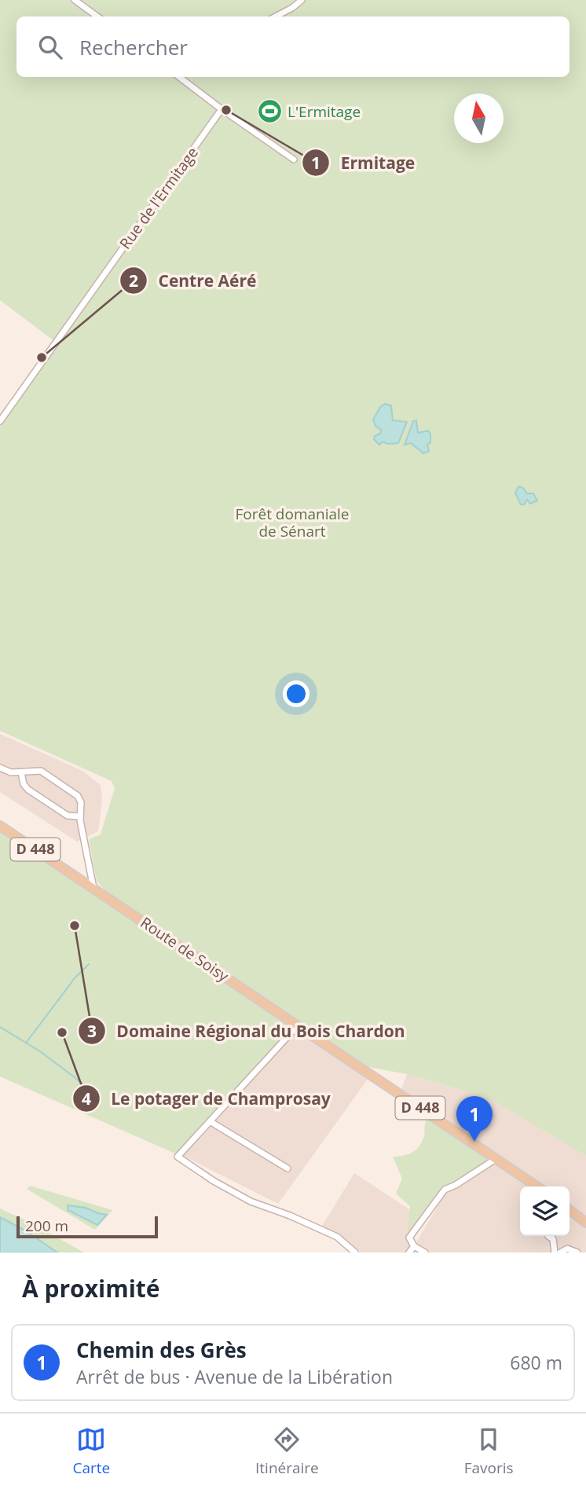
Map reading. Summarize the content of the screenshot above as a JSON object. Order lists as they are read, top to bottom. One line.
{"streets":{"main road":["D 448","Route de Soisy"],"street":["Rue de l'Ermitage"]},"crossings":[["D 448","Route de Soisy"]],"parks":["Forêt domaniale de Sénart"],"places":{"other":["Ermitage","Centre Aéré","Domaine Régional du Bois Chardon","Le potager de Champrosay"],"sports":["L'Ermitage"]},"scale_bar":"200 m","north":"top","page":{"search":"Rechercher","pins":"1","scale":"200 m","heading":"À proximité","list":[{"mark":"1","name":"Chemin des Grès","note":"Arrêt de bus · Avenue de la Libération","value":"680 m"}],"nav":["Carte","Itinéraire","Favoris"]}}
